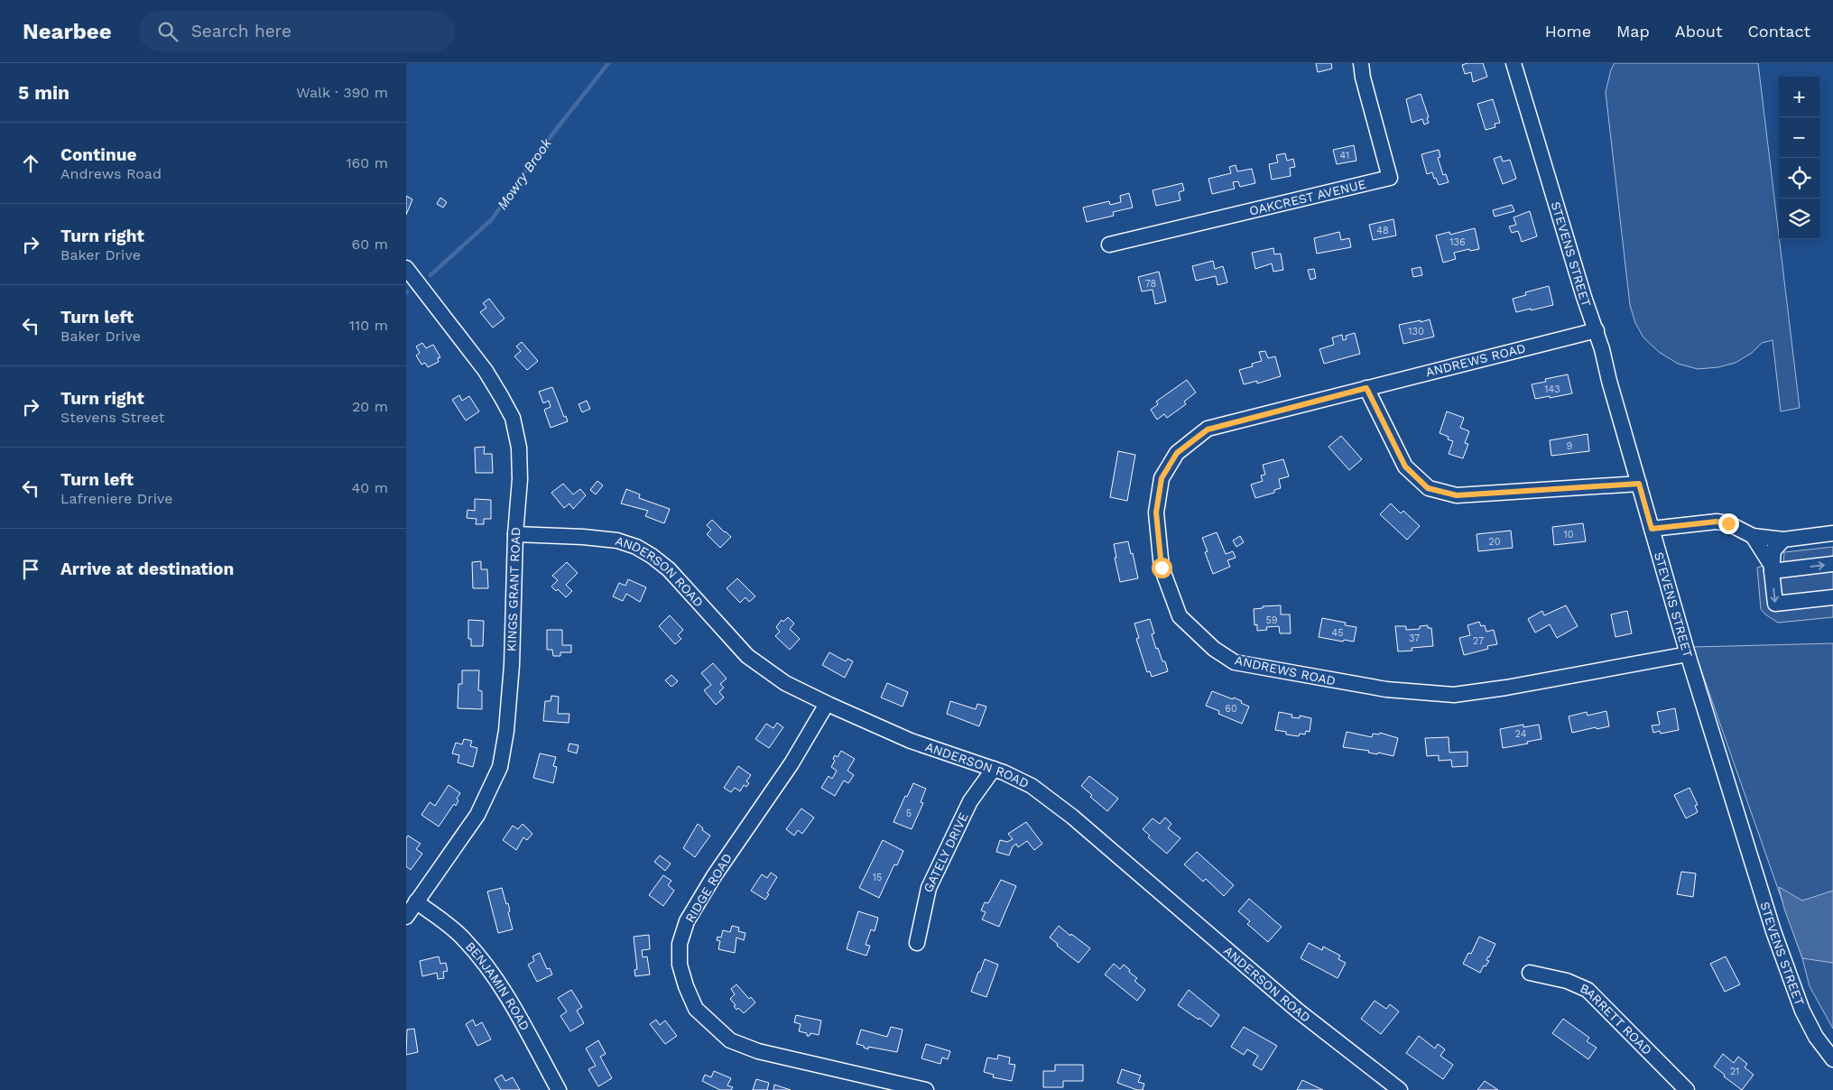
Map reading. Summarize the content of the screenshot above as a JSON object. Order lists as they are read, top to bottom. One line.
{"streets":{"street":["OAKCREST AVENUE","STEVENS STREET","ANDREWS ROAD","ANDERSON ROAD","KINGS GRANT ROAD","GATELY DRIVE","RIDGE ROAD","BENJAMIN ROAD","BARRETT ROAD"]},"crossings":[["STEVENS STREET","ANDREWS ROAD"],["ANDERSON ROAD","KINGS GRANT ROAD"],["ANDERSON ROAD","GATELY DRIVE"],["ANDERSON ROAD","RIDGE ROAD"],["KINGS GRANT ROAD","BENJAMIN ROAD"]],"water":["Mowry Brook"],"house_numbers":["41","48","136","78","130","143","9","10","20","59","45","37","27","60","24","5","15","21"],"page":{"header":"Nearbee","search":"Search here","nav":["Home","Map","About","Contact"],"heading":["5 min","Walk · 390 m"],"map_buttons":["+","−"],"list":[["Continue","Andrews Road","160 m"],["Turn right","Baker Drive","60 m"],["Turn left","Baker Drive","110 m"],["Turn right","Stevens Street","20 m"],["Turn left","Lafreniere Drive","40 m"],"Arrive at destination"]}}
